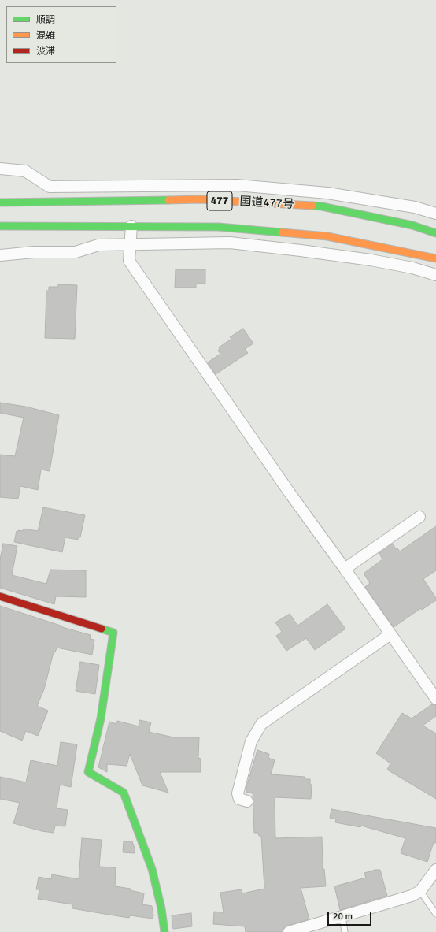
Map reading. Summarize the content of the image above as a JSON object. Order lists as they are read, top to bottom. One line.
{"streets":{"main road":["477","国道477号"]},"legend":["順調","混雑","渋滞"],"scale_bar":"20 m"}
